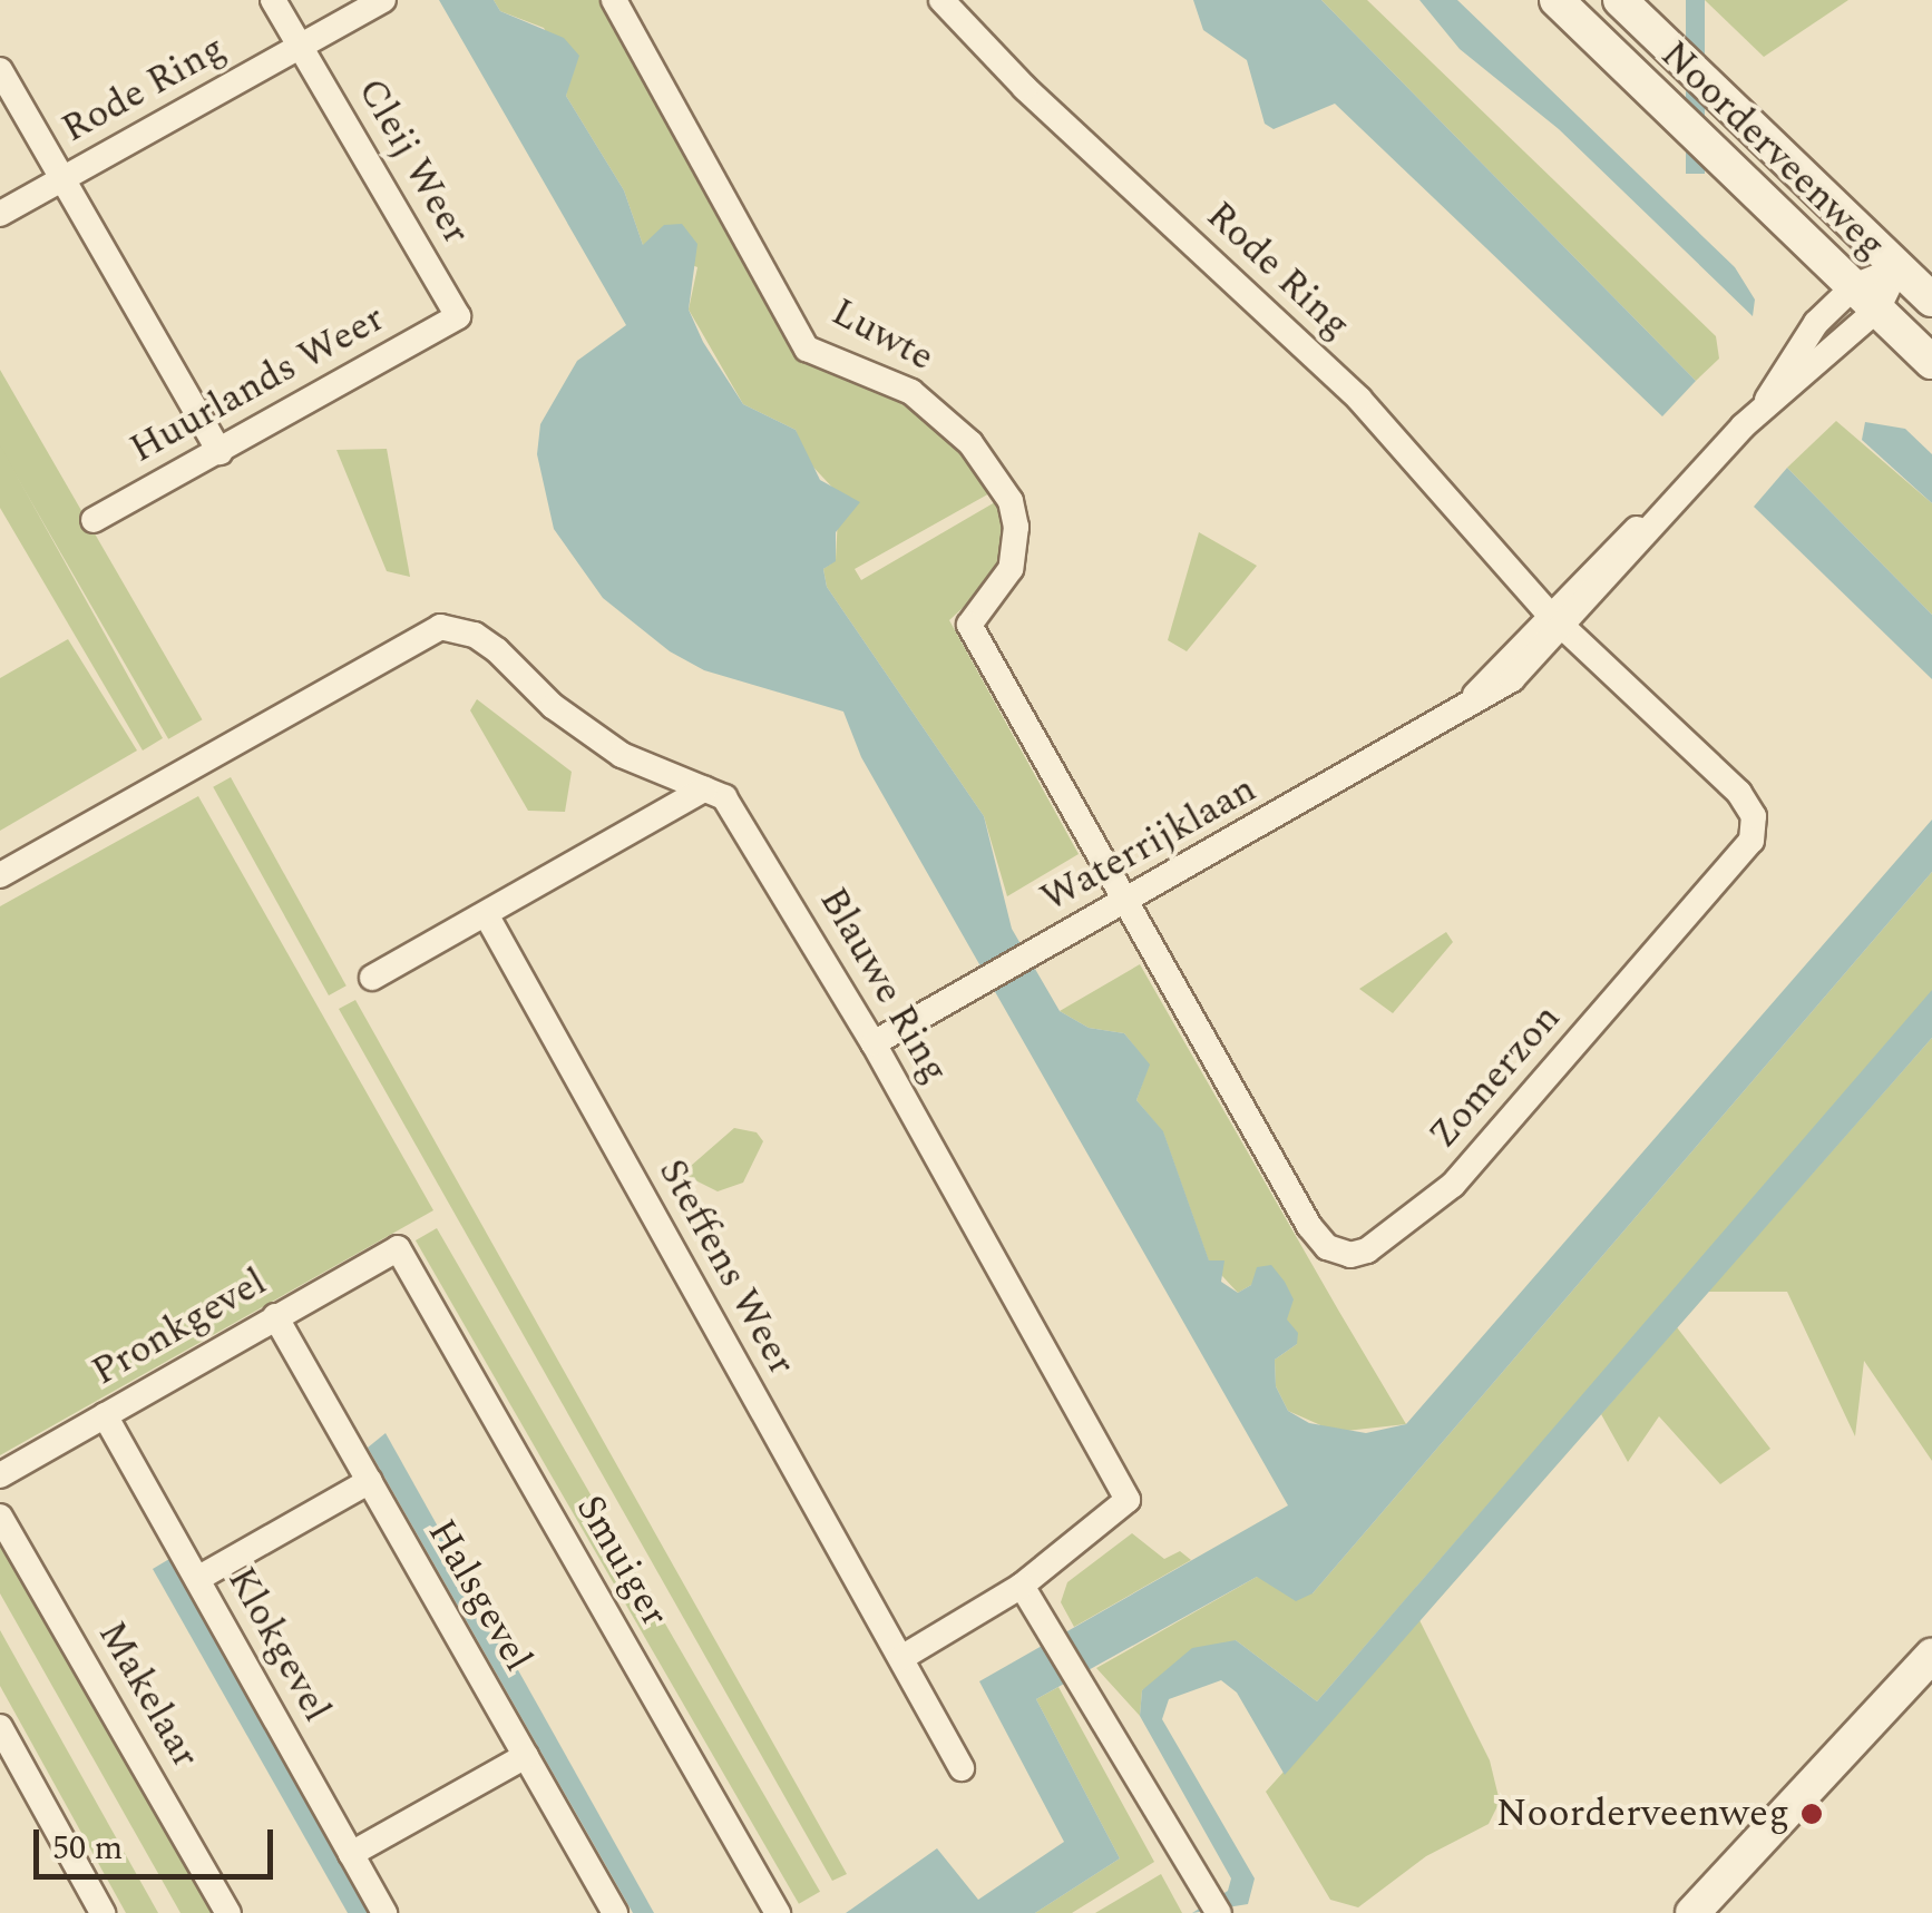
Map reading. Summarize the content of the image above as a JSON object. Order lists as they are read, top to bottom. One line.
{"streets":{"street":["Rode Ring","Noorderveenweg","Cleij Weer","Luwte","Huurlands Weer","Waterrijklaan","Blauwe Ring","Zomerzon","Steffens Weer","Pronkgevel","Smuiger","Halsgevel","Klokgevel","Makelaar"]},"crossings":[["Rode Ring","Cleij Weer"],["Rode Ring","Waterrijklaan"],["Rode Ring","Zomerzon"],["Noorderveenweg","Waterrijklaan"],["Cleij Weer","Huurlands Weer"],["Luwte","Waterrijklaan"],["Luwte","Zomerzon"],["Waterrijklaan","Blauwe Ring"],["Waterrijklaan","Zomerzon"],["Pronkgevel","Smuiger"],["Pronkgevel","Halsgevel"],["Pronkgevel","Klokgevel"]],"places":["Noorderveenweg"],"scale_bar":"50 m"}
